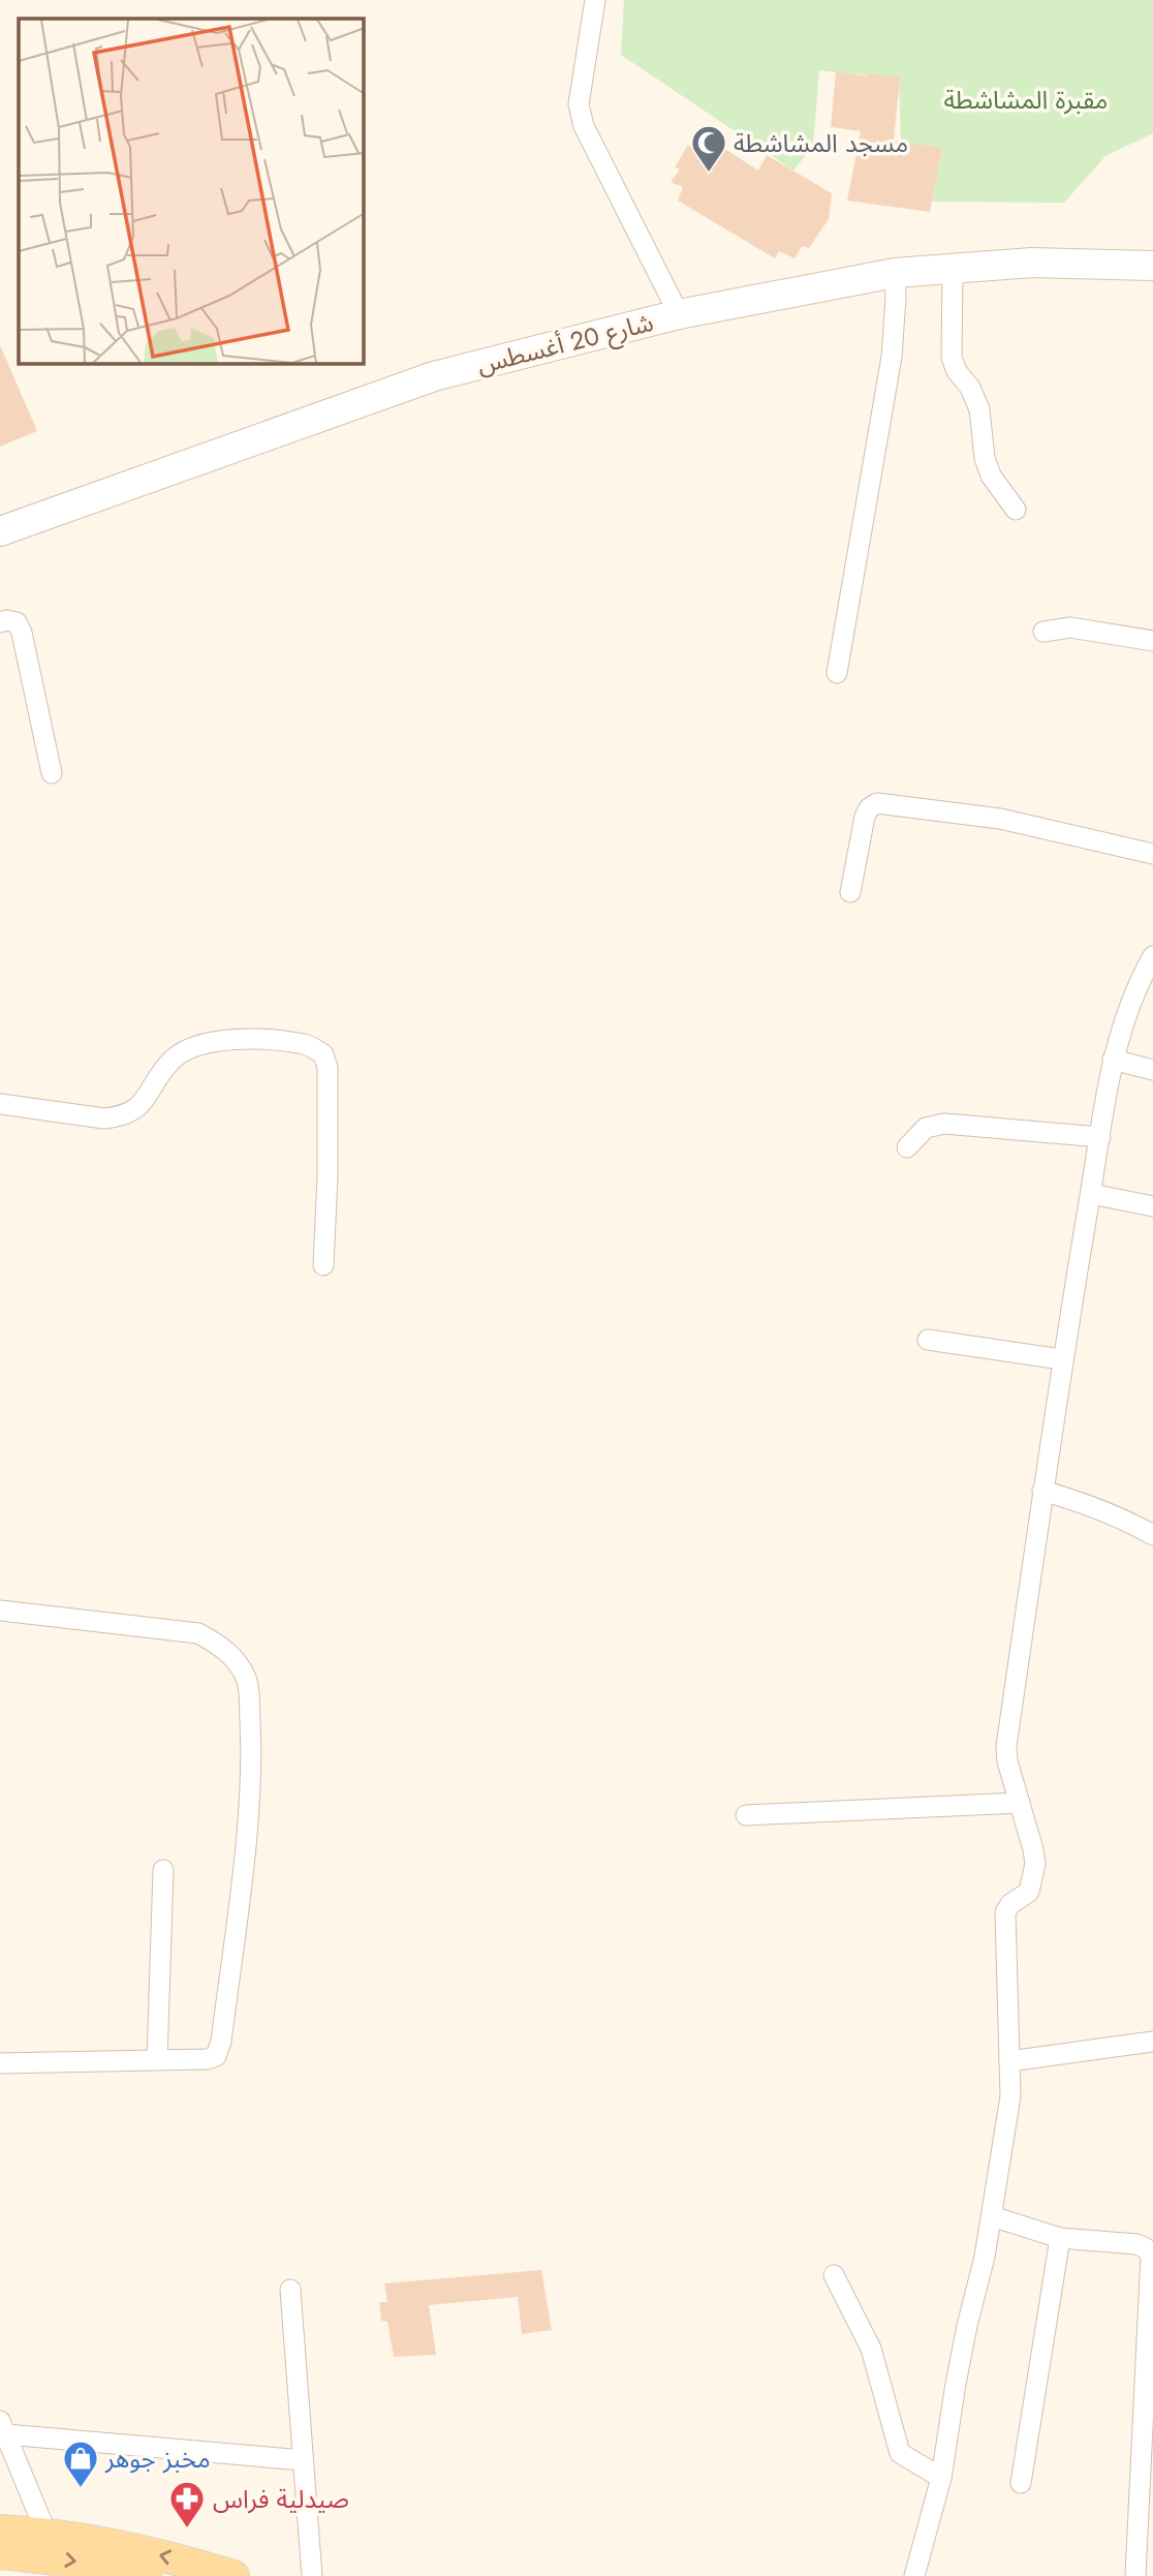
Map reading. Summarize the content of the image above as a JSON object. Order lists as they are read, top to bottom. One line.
{"streets":{"street":["شارع 20 أغسطس"]},"parks":["مقبرة المشاشطة"],"places":{"mosque":["مسجد المشاشطة"],"shop":["مخبز جوهر"],"pharmacy":["صيدلية فراس"]}}
